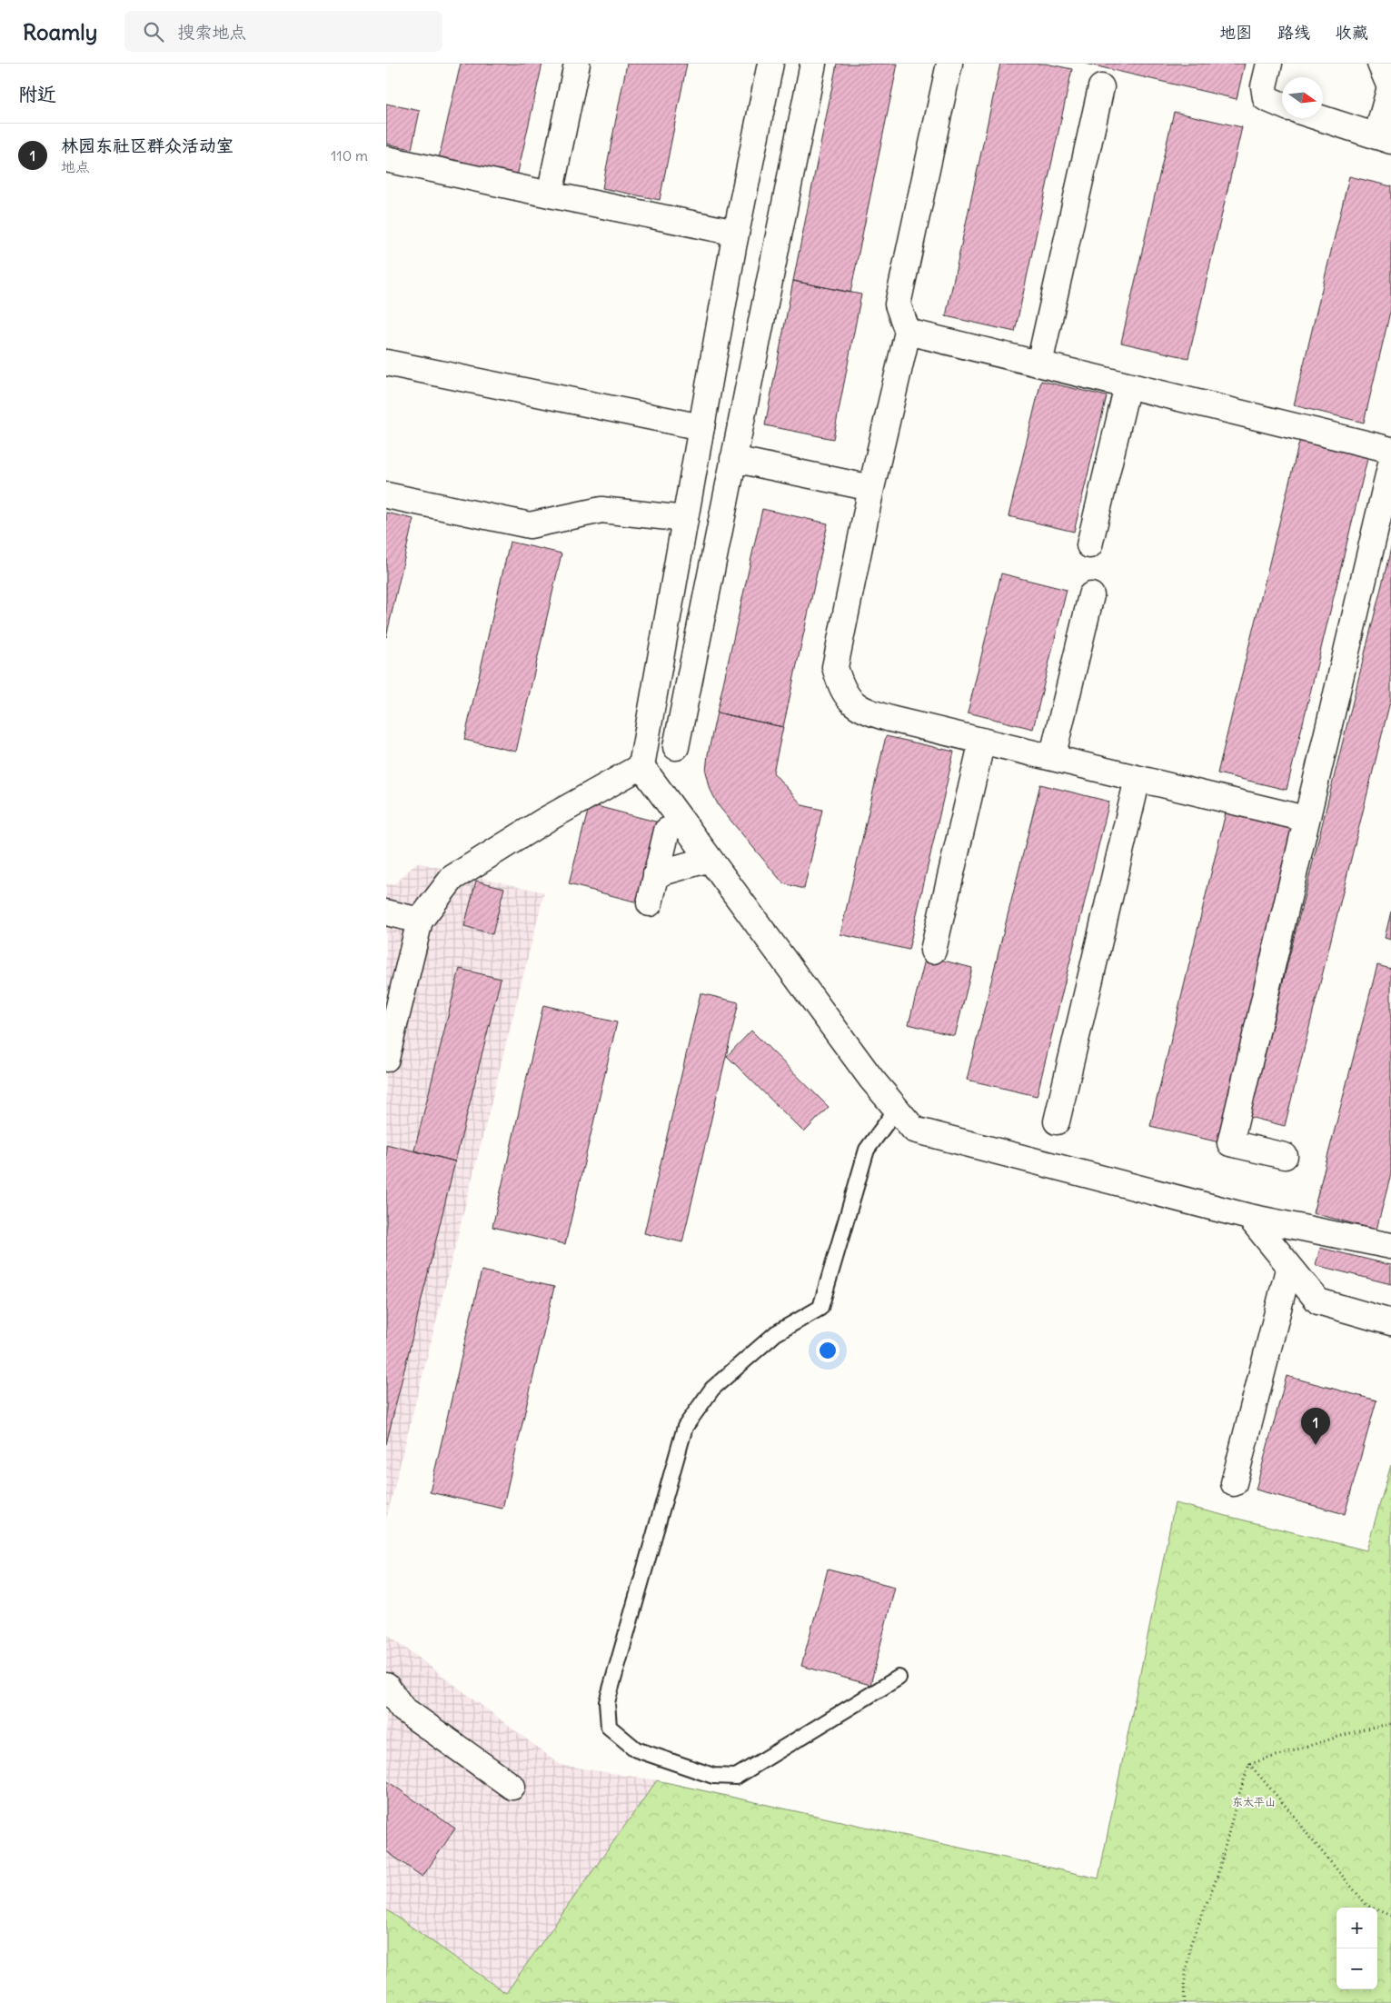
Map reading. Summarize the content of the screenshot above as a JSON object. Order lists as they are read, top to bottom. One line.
{"parks":["东太平山"],"north":"right","page":{"header":"Roamly","search":"搜索地点","nav":["地图","路线","收藏"],"heading":"附近","list":[{"mark":"1","name":"林园东社区群众活动室","note":"地点","value":"110 m"}],"pins":"1","map_buttons":["+","−"]}}
